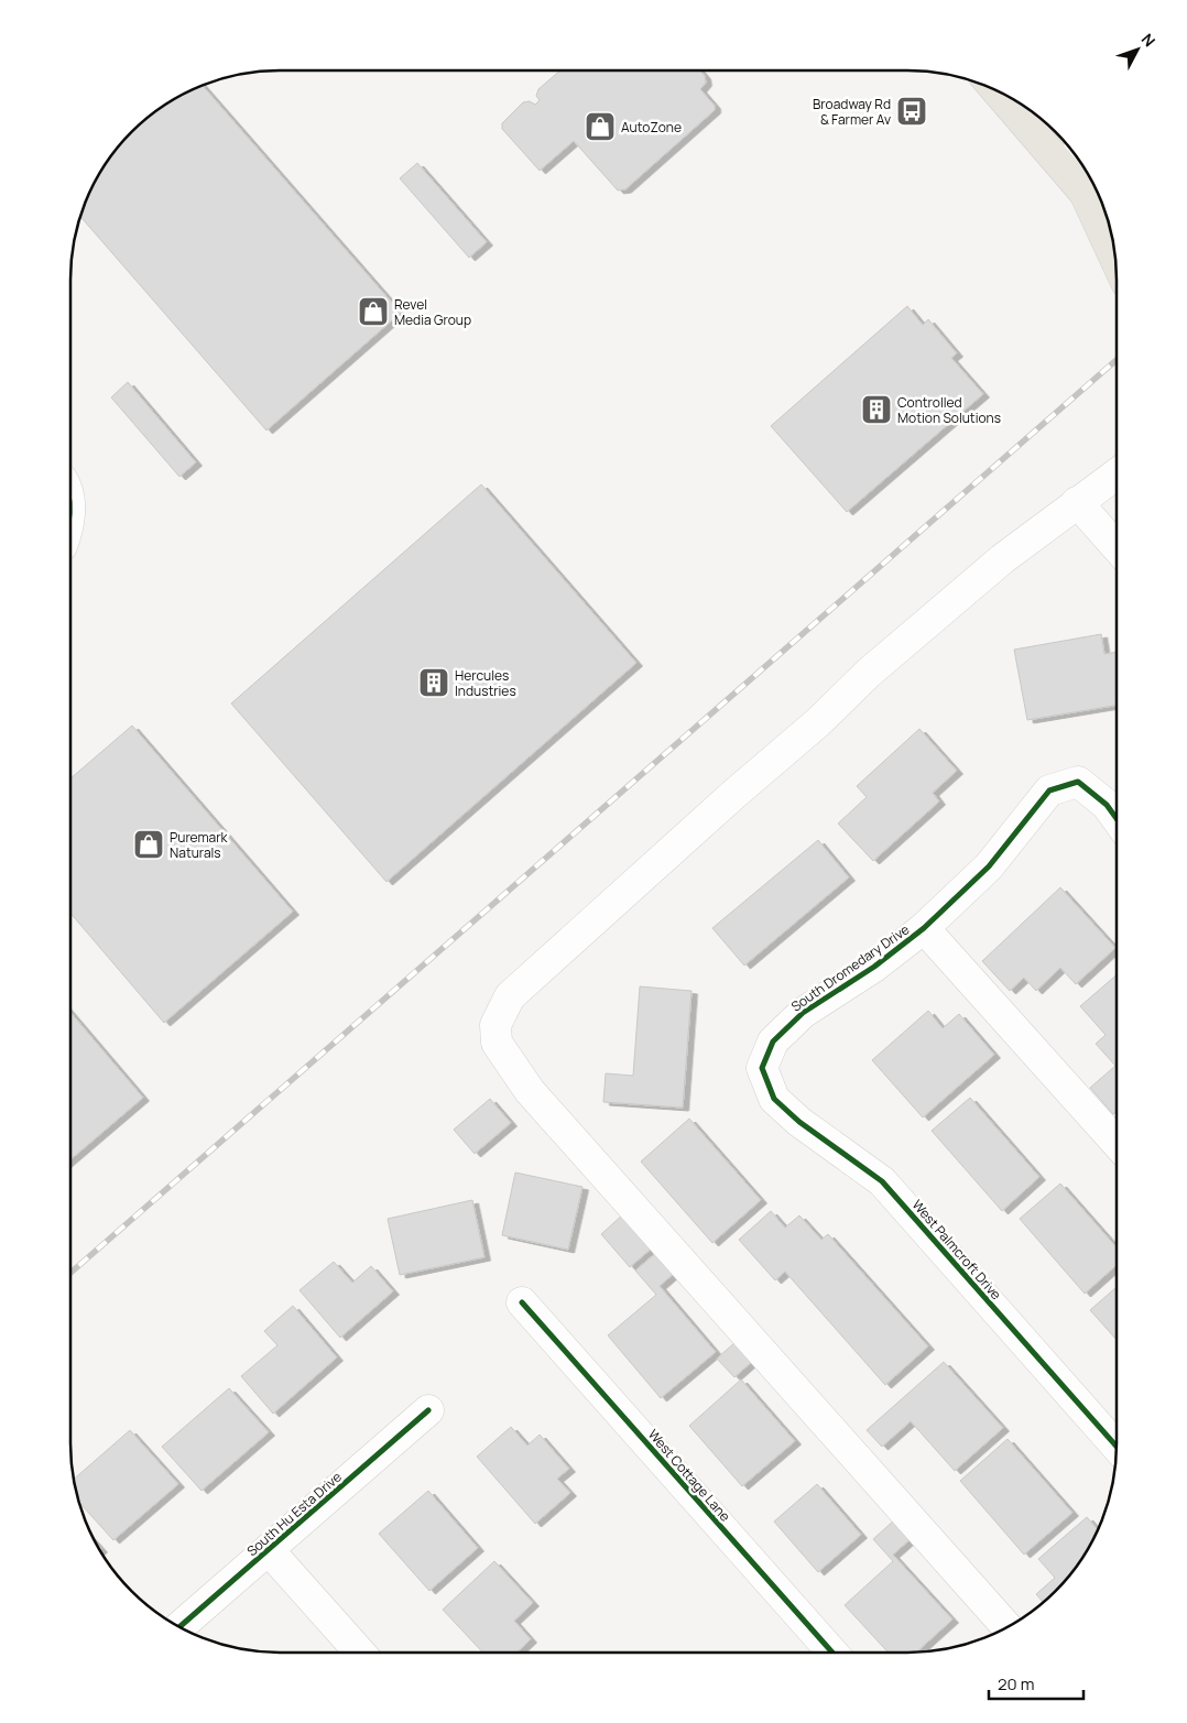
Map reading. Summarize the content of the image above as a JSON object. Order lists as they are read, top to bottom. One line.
{"streets":{"street":["South Dromedary Drive","West Palmcroft Drive","West Cottage Lane","South Hu Esta Drive"]},"crossings":[["South Dromedary Drive","West Palmcroft Drive"]],"places":{"bus stop":["Broadway Rd & Farmer Av"],"shop":["AutoZone","Revel Media Group","Puremark Naturals"],"building":["Controlled Motion Solutions","Hercules Industries"]},"scale_bar":"20 m","north":"top right"}
